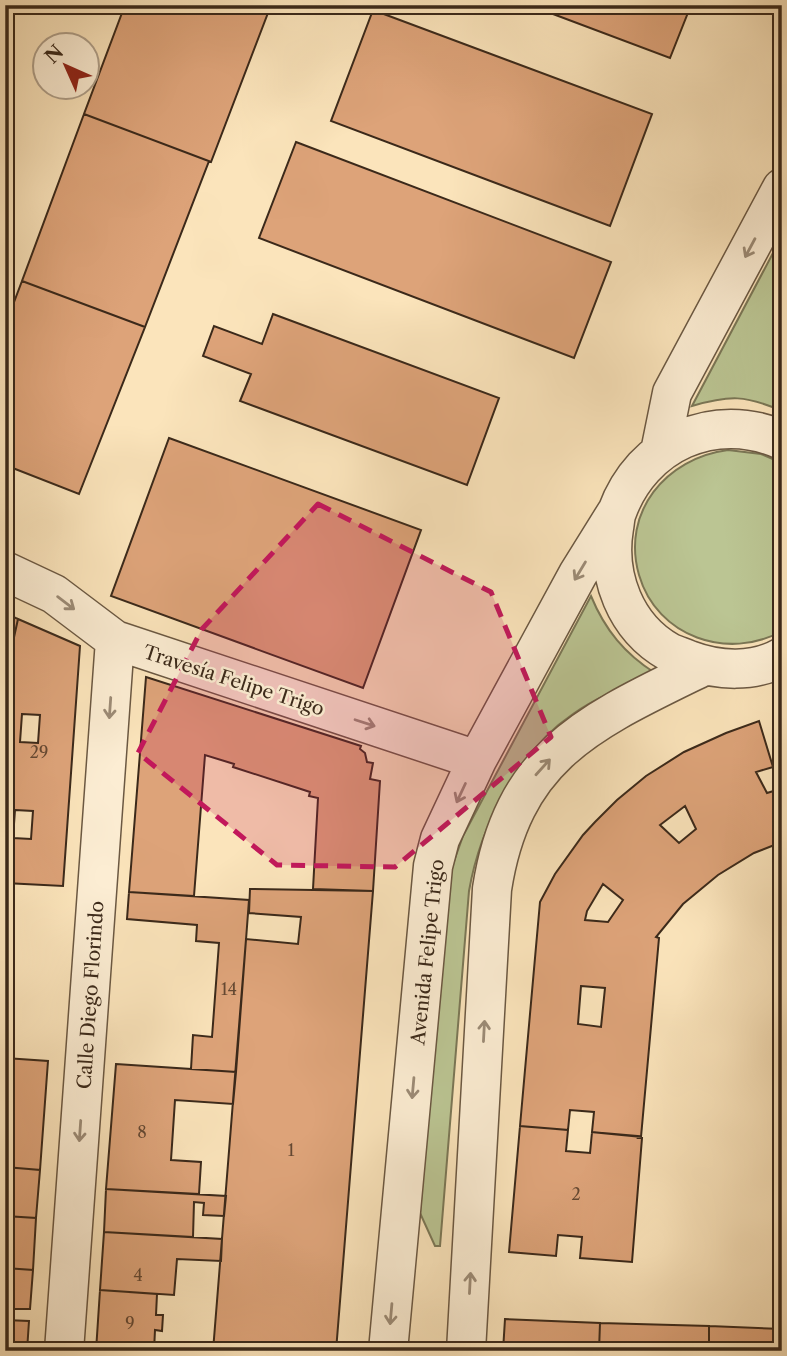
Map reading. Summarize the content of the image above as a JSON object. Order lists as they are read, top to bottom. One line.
{"streets":{"street":["Travesía Felipe Trigo","Avenida Felipe Trigo","Calle Diego Florindo"]},"crossings":[["Travesía Felipe Trigo","Avenida Felipe Trigo"],["Travesía Felipe Trigo","Calle Diego Florindo"]],"one_way":["Travesía Felipe Trigo","Calle Diego Florindo"],"house_numbers":["29","14","8","1","2","4","9"],"north":"top left"}
